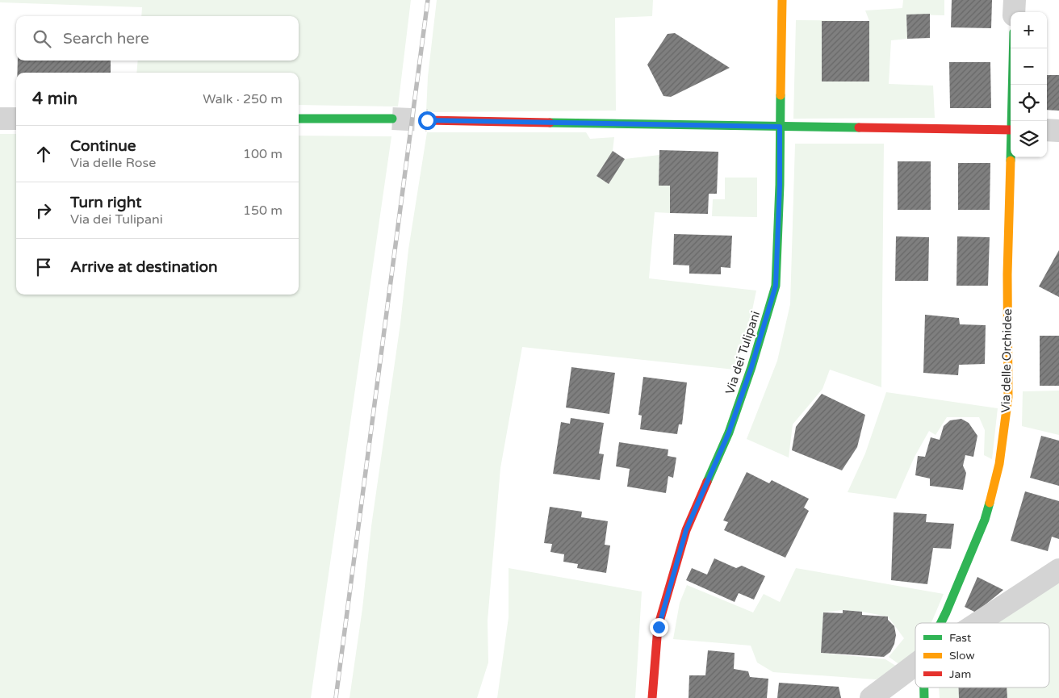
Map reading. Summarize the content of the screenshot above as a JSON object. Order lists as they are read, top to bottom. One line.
{"streets":{"street":["Via dei Tulipani","Via delle Orchidee"]},"legend":["Fast","Slow","Jam"],"page":{"map_buttons":["+","−"],"search":"Search here","heading":["4 min","Walk · 250 m"],"list":[["Continue","Via delle Rose","100 m"],["Turn right","Via dei Tulipani","150 m"],"Arrive at destination"]}}
